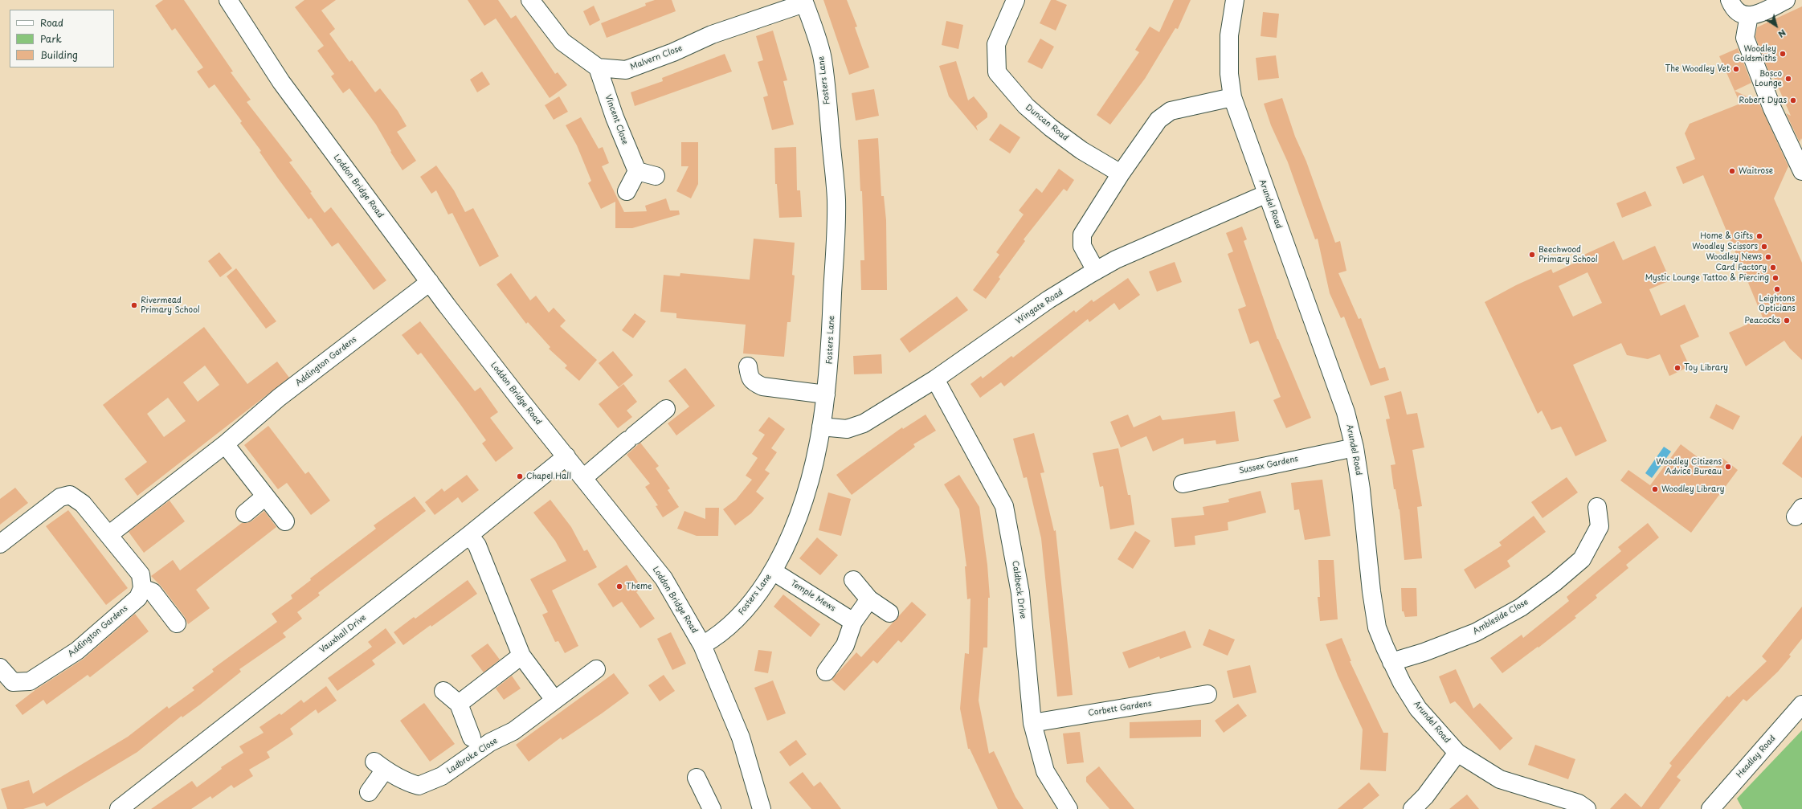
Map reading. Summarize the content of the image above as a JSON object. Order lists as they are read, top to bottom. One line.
{"streets":{"street":["Malvern Close","Fosters Lane","Vincent Close","Duncan Road","Loddon Bridge Road","Arundel Road","Wingate Road","Addington Gardens","Sussex Gardens","Caldbeck Drive","Temple Mews","Ambleside Close","Vauxhall Drive","Corbett Gardens","Ladbroke Close","Headley Road"]},"crossings":[["Malvern Close","Fosters Lane"],["Malvern Close","Vincent Close"],["Fosters Lane","Loddon Bridge Road"],["Fosters Lane","Wingate Road"],["Fosters Lane","Temple Mews"],["Loddon Bridge Road","Addington Gardens"],["Loddon Bridge Road","Vauxhall Drive"],["Arundel Road","Wingate Road"],["Arundel Road","Sussex Gardens"],["Arundel Road","Ambleside Close"],["Wingate Road","Caldbeck Drive"],["Caldbeck Drive","Corbett Gardens"]],"places":["Woodley Goldsmiths","The Woodley Vet","Bosco Lounge","Robert Dyas","Waitrose","Home & Gifts","Woodley Scissors","Beechwood Primary School","Woodley News","Card Factory","Mystic Lounge Tattoo & Piercing","Leightons Opticians","Rivermead Primary School","Peacocks","Toy Library","Woodley Citizens Advice Bureau","Chapel Hall","Woodley Library","Theme"],"legend":["Road","Park","Building"],"north":"bottom right"}
